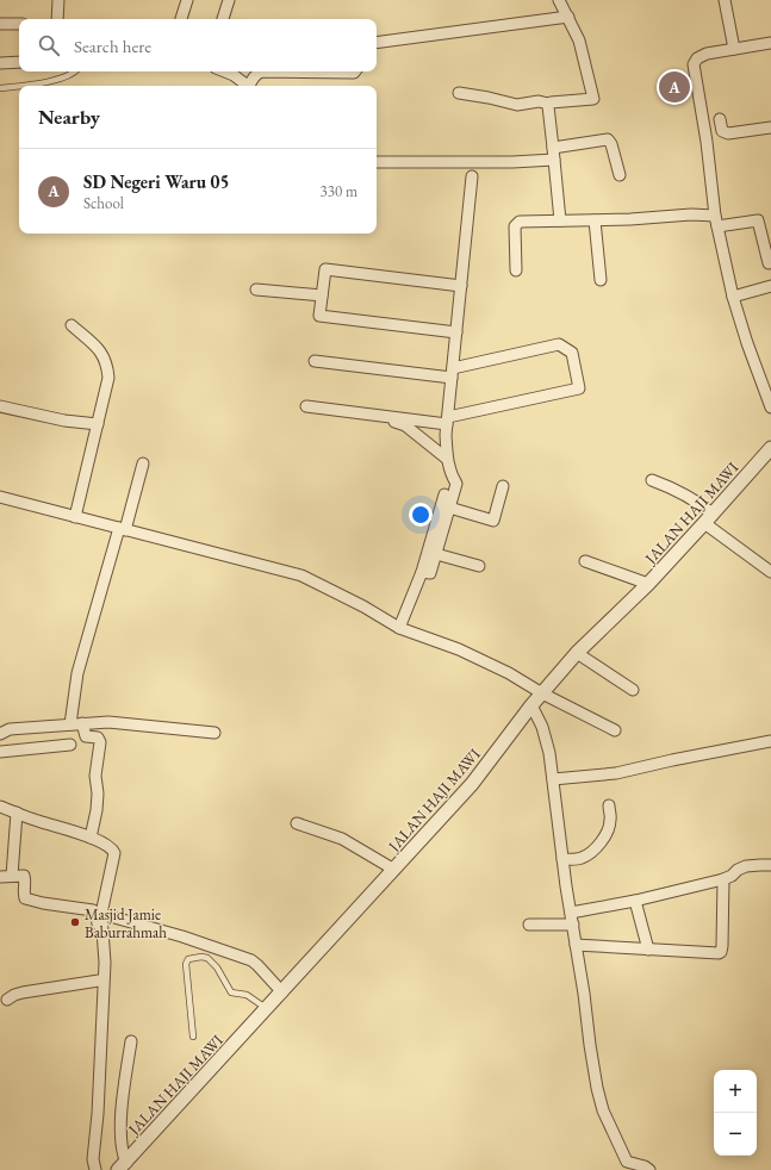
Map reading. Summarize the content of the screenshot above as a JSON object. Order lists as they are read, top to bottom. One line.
{"streets":{"street":["JALAN HAJI MAWI"]},"places":["Masjid Jamie Baburrahmah"],"page":{"search":"Search here","pins":"A","heading":"Nearby","list":[{"mark":"A","name":"SD Negeri Waru 05","note":"School","value":"330 m"}],"map_buttons":["+","−"]}}
